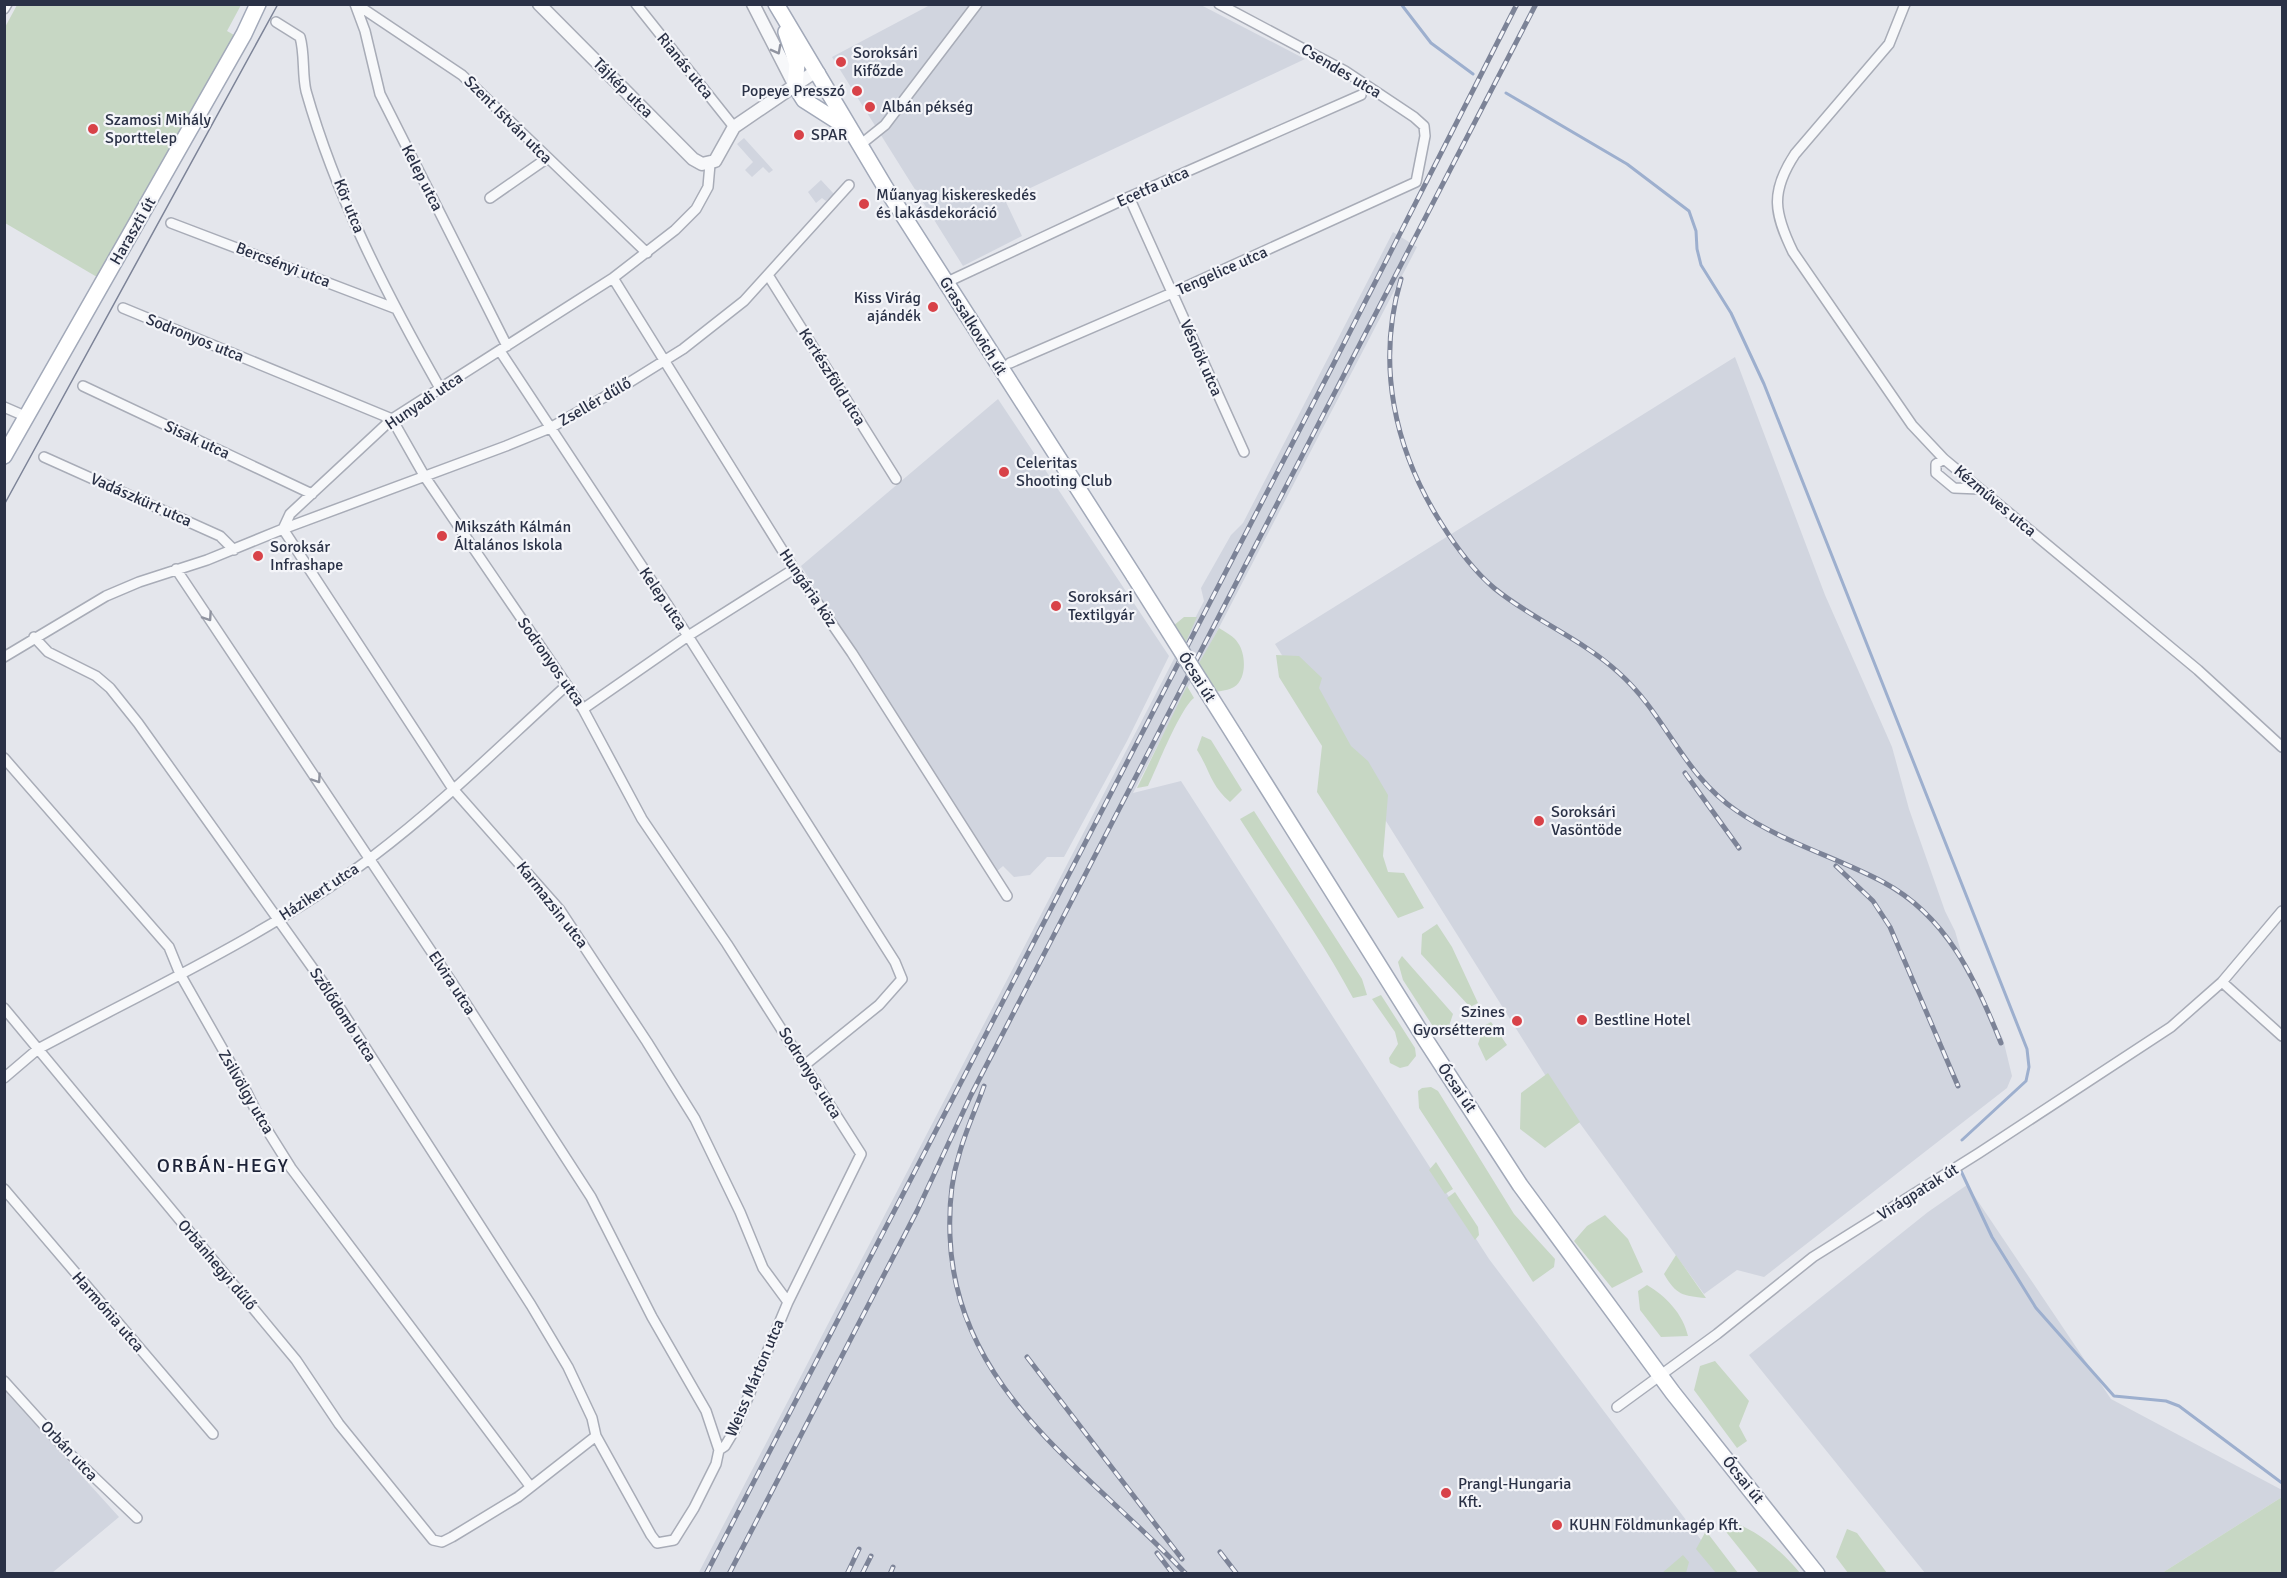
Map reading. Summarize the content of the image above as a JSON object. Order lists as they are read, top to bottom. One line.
{"streets":{"main road":["Haraszti út","Grassalkovich út","Ócsai út"],"street":["Rianás utca","Csendes utca","Tájkép utca","Szent István utca","Kelep utca","Ecetfa utca","Kör utca","Bercsényi utca","Tengelice utca","Sodronyos utca","Vésnök utca","Kertészföld utca","Hunyadi utca","Zsellér dűlő","Sisak utca","Vadászkürt utca","Kézműves utca","Hungária köz","Házikert utca","Karmazsin utca","Elvira utca","Szőlődomb utca","Zsilvölgy utca","Virágpatak út","Orbánhegyi dűlő","Harmónia utca","Weiss Márton utca","Orbán utca"]},"crossings":[["Rianás utca","Hunyadi utca"],["Csendes utca","Tengelice utca"],["Tájkép utca","Hunyadi utca"],["Szent István utca","Kelep utca"],["Szent István utca","Hunyadi utca"],["Kelep utca","Sodronyos utca"],["Kelep utca","Hunyadi utca"],["Kelep utca","Zsellér dűlő"],["Ecetfa utca","Grassalkovich út"],["Ecetfa utca","Vésnök utca"],["Kör utca","Bercsényi utca"],["Kör utca","Hunyadi utca"],["Tengelice utca","Vésnök utca"],["Grassalkovich út","Ócsai út"],["Sodronyos utca","Hunyadi utca"],["Sodronyos utca","Zsellér dűlő"],["Sodronyos utca","Házikert utca"],["Sodronyos utca","Weiss Márton utca"],["Kertészföld utca","Zsellér dűlő"],["Hunyadi utca","Zsellér dűlő"],["Hunyadi utca","Sisak utca"],["Hunyadi utca","Hungária köz"],["Hunyadi utca","Karmazsin utca"],["Zsellér dűlő","Hungária köz"],["Zsellér dűlő","Karmazsin utca"],["Ócsai út","Virágpatak út"],["Házikert utca","Karmazsin utca"],["Házikert utca","Elvira utca"],["Házikert utca","Szőlődomb utca"],["Házikert utca","Zsilvölgy utca"],["Házikert utca","Orbánhegyi dűlő"],["Karmazsin utca","Weiss Márton utca"],["Elvira utca","Szőlődomb utca"],["Elvira utca","Weiss Márton utca"],["Szőlődomb utca","Weiss Márton utca"],["Zsilvölgy utca","Orbánhegyi dűlő"]],"districts":["ORBÁN-HEGY"],"places":["Soroksári Kifőzde","Popeye Presszó","Albán pékség","Szamosi Mihály Sporttelep","SPAR","Műanyag kiskereskedés és lakásdekoráció","Kiss Virág ajándék","Celeritas Shooting Club","Mikszáth Kálmán Általános Iskola","Soroksár Infrashape","Soroksári Textilgyár","Soroksári Vasöntöde","Bestline Hotel","Szines Gyorsétterem","Prangl-Hungaria Kft.","KUHN Földmunkagép Kft."]}
